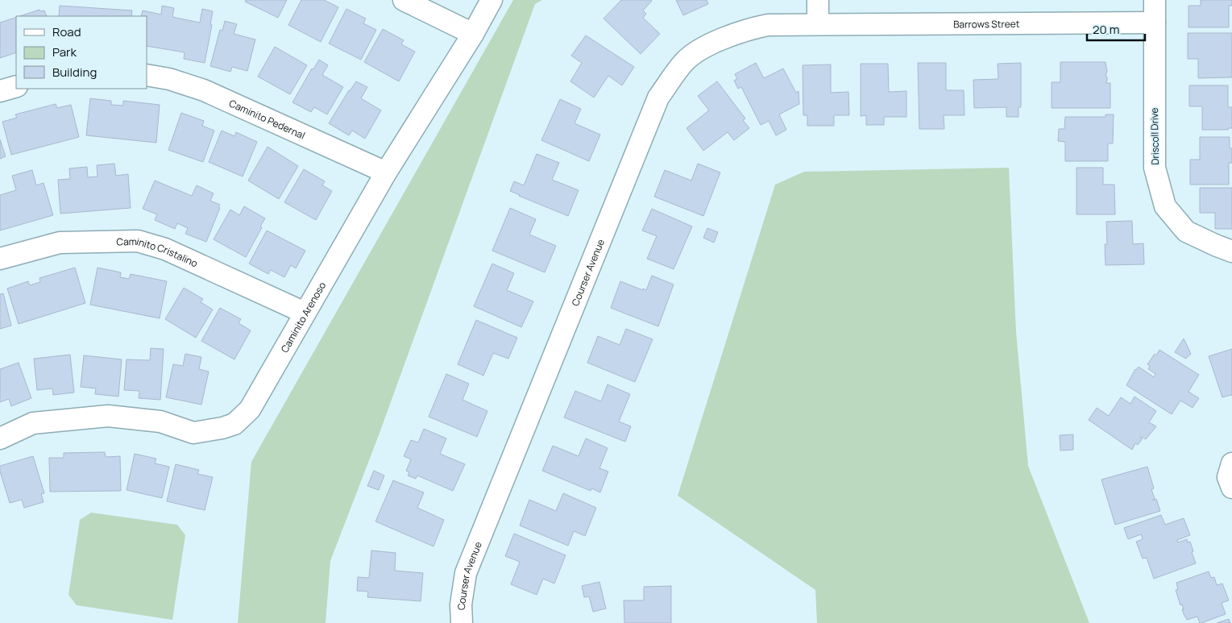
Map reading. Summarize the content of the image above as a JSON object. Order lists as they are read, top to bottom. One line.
{"streets":{"street":["Barrows Street","Caminito Pedernal","Driscoll Drive","Caminito Cristalino","Courser Avenue","Caminito Arenoso"]},"crossings":[["Barrows Street","Driscoll Drive"],["Barrows Street","Courser Avenue"],["Caminito Pedernal","Caminito Arenoso"],["Caminito Cristalino","Caminito Arenoso"]],"legend":["Road","Park","Building"],"scale_bar":"20 m"}
